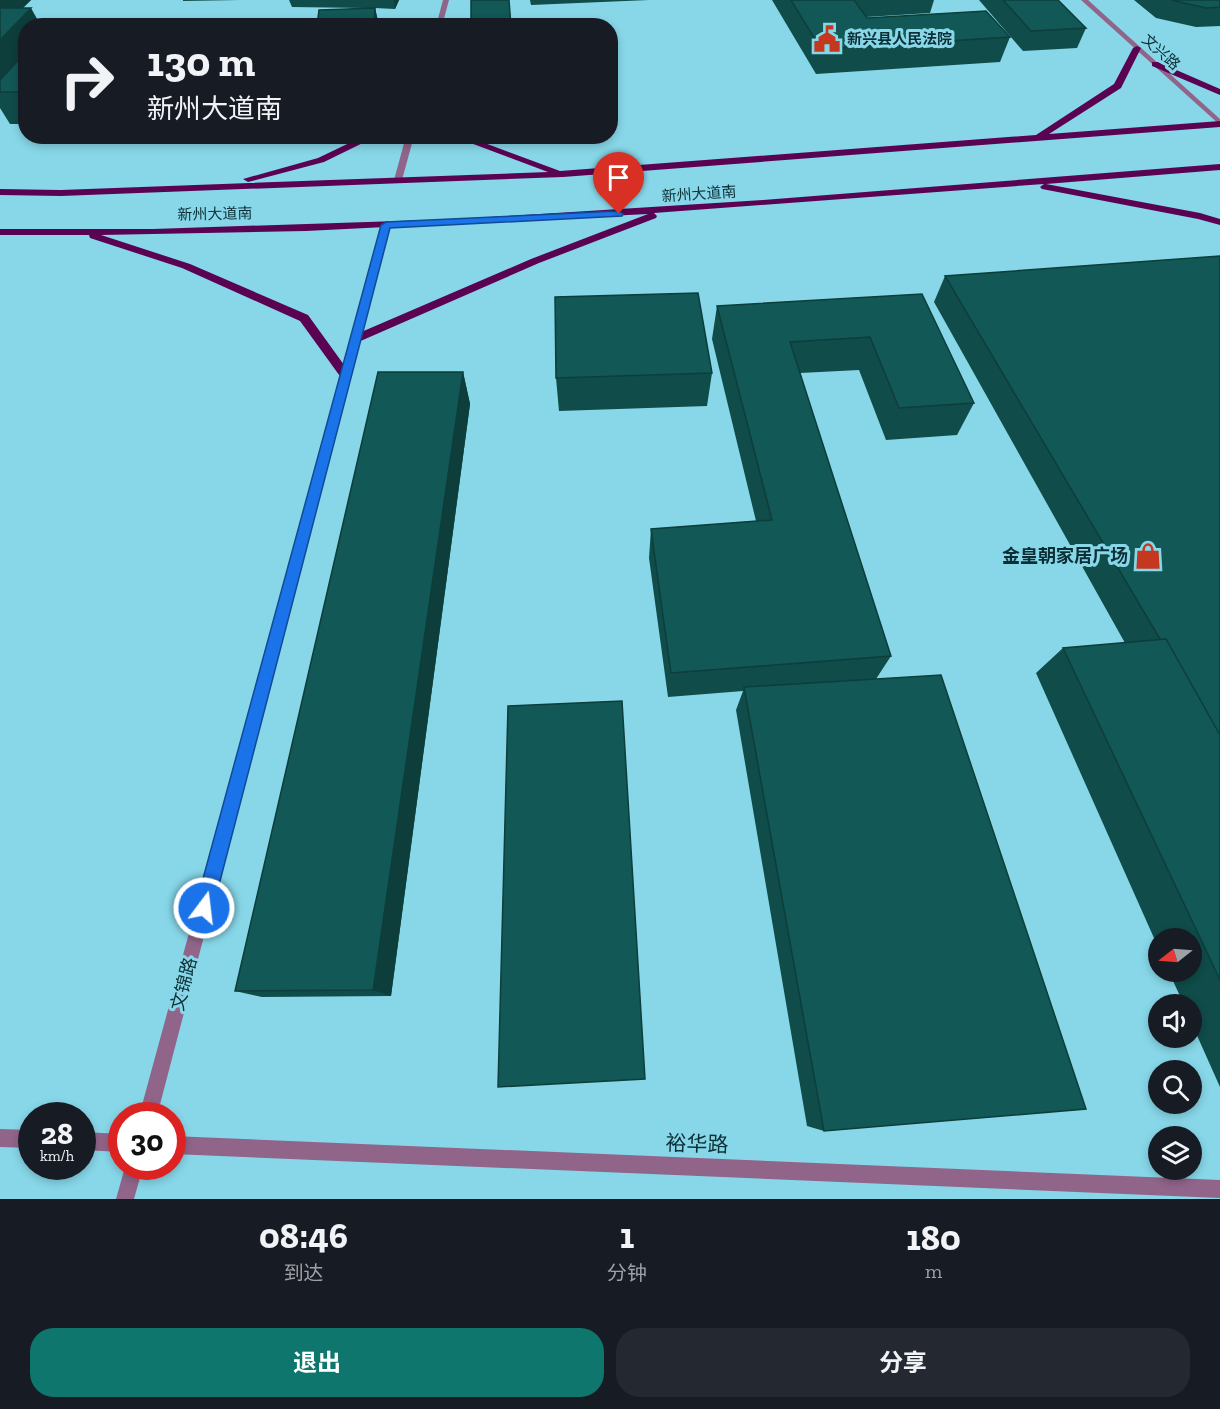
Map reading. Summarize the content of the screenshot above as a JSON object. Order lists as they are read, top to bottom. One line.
{"streets":{"main road":["新州大道南"],"street":["文兴路","文锦路","裕华路"]},"crossings":[["文兴路","新州大道南"],["新州大道南","文锦路"]],"places":{"public building":["新兴县人民法院"],"shop":["金皇朝家居广场"]},"north":"left","page":{"turn":["130 m","新州大道南"],"speed":"28 km/h","limit":"30","eta":["08:46","到达","1","分钟","180","m"],"buttons":["退出","分享"]}}
